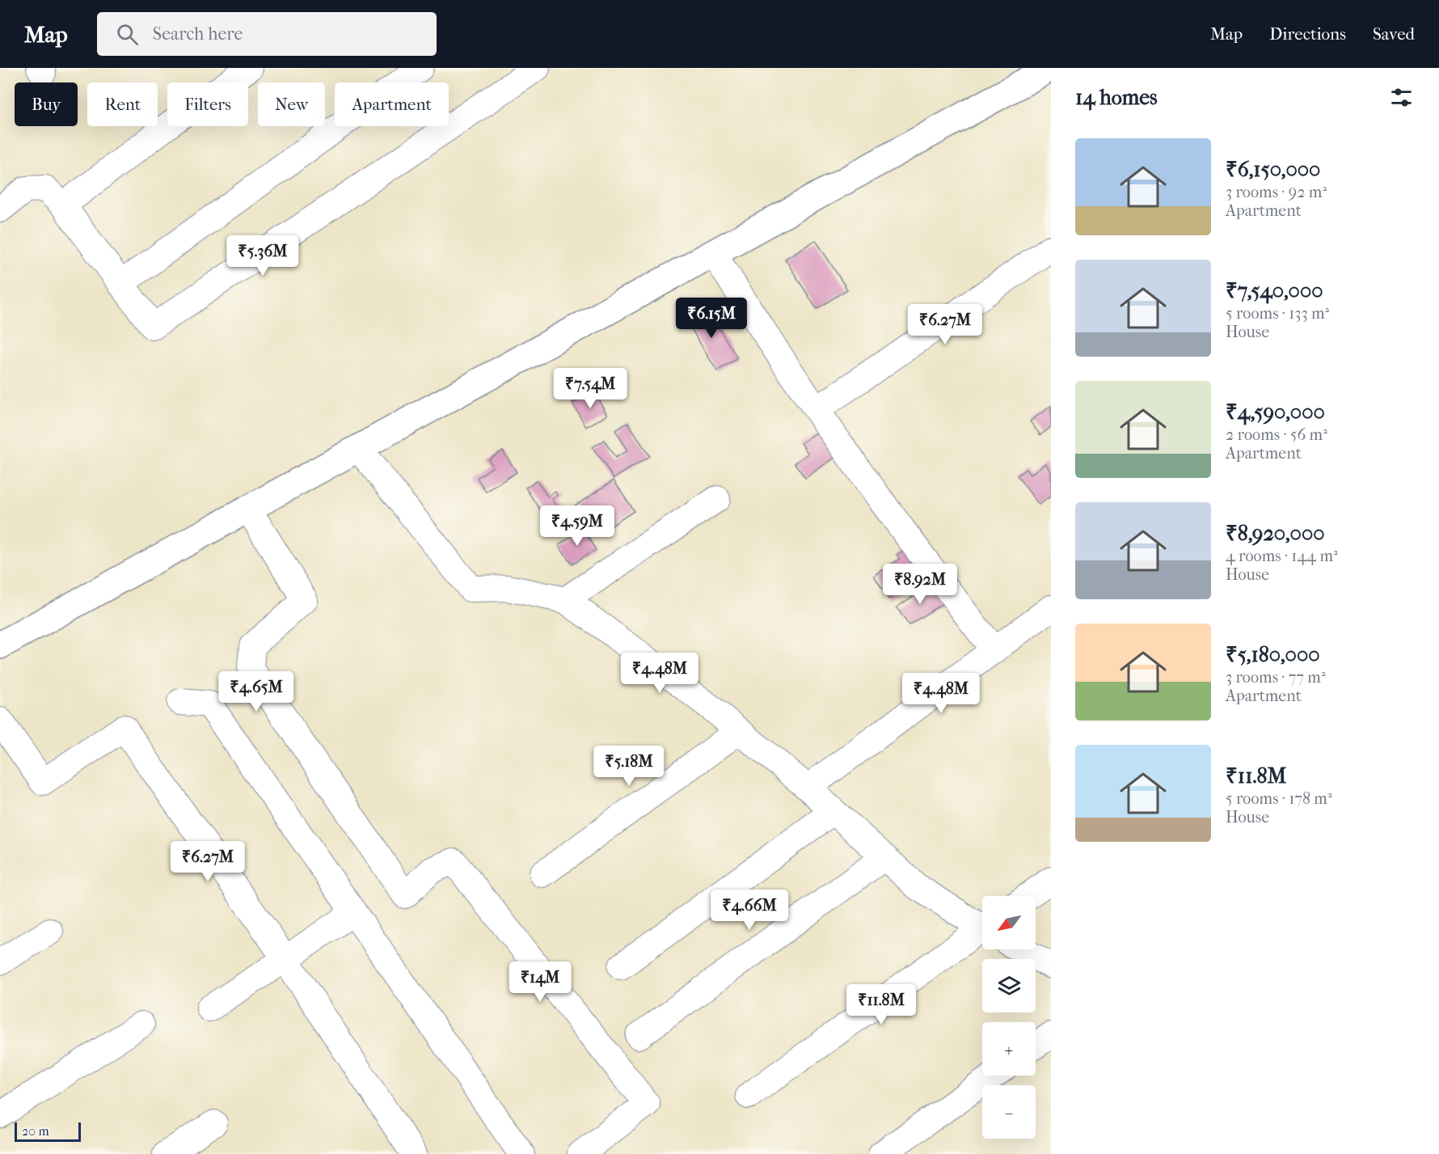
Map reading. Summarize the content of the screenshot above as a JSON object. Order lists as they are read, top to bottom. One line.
{"scale_bar":"20 m","north":"bottom left","page":{"header":"Map","search":"Search here","nav":["Map","Directions","Saved"],"heading":"14 homes","chip":["Buy","Rent","Filters","New","Apartment"],"list":[{"name":"₹6,150,000","note":"3 rooms · 92 m² · Apartment"},{"name":"₹7,540,000","note":"5 rooms · 133 m² · House"},{"name":"₹4,590,000","note":"2 rooms · 56 m² · Apartment"},{"name":"₹8,920,000","note":"4 rooms · 144 m² · House"},{"name":"₹5,180,000","note":"3 rooms · 77 m² · Apartment"},{"name":"₹11.8M","note":"5 rooms · 178 m² · House"}],"price":["₹5.36M","₹6.15M","₹6.27M","₹7.54M","₹4.59M","₹8.92M","₹4.48M","₹4.65M","₹4.48M","₹5.18M","₹6.27M","₹4.66M","₹14M","₹11.8M"],"map_buttons":["+","−"],"scale":"20 m"}}
